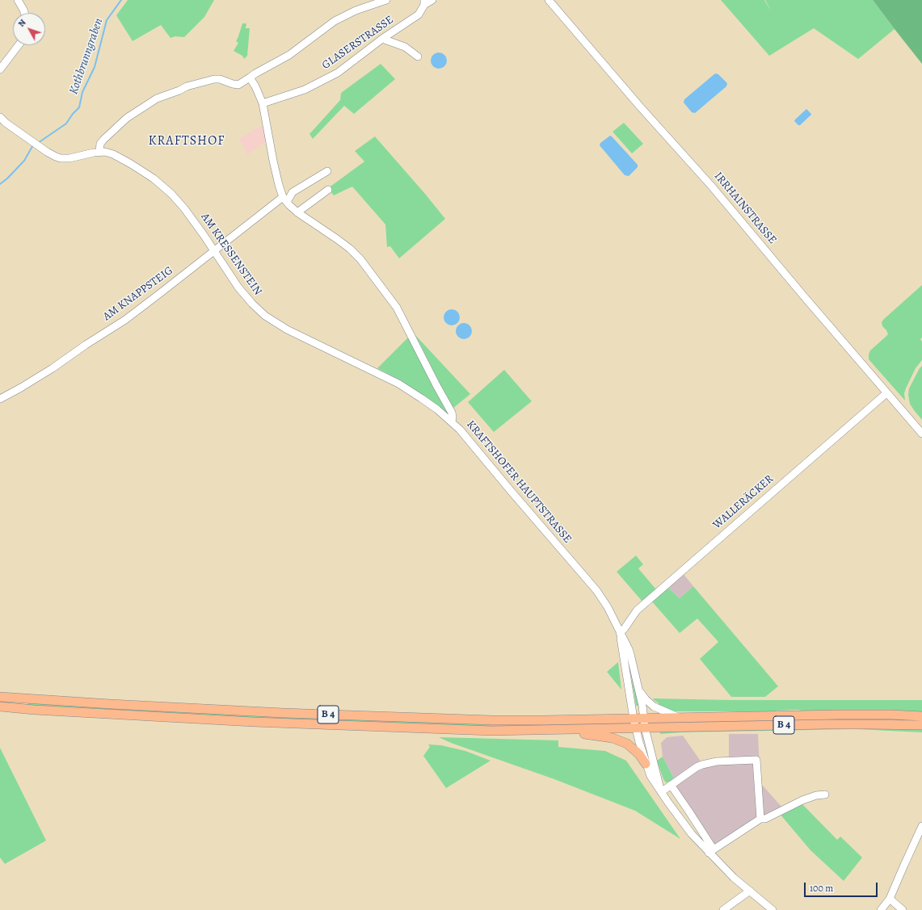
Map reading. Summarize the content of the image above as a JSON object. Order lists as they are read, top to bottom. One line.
{"streets":{"main road":["B 4"],"street":["GLASERSTRASSE","IRRHAINSTRASSE","AM KRESSENSTEIN","AM KNAPPSTEIG","KRAFTSHOFER HAUPTSTRASSE","WALLERÄCKER"]},"crossings":[["GLASERSTRASSE","KRAFTSHOFER HAUPTSTRASSE"],["IRRHAINSTRASSE","WALLERÄCKER"],["AM KRESSENSTEIN","AM KNAPPSTEIG"],["AM KRESSENSTEIN","KRAFTSHOFER HAUPTSTRASSE"],["AM KNAPPSTEIG","KRAFTSHOFER HAUPTSTRASSE"],["KRAFTSHOFER HAUPTSTRASSE","WALLERÄCKER"],["KRAFTSHOFER HAUPTSTRASSE","B 4"]],"districts":["KRAFTSHOF"],"water":["Kothbrunngraben"],"scale_bar":"100 m","north":"top left"}
